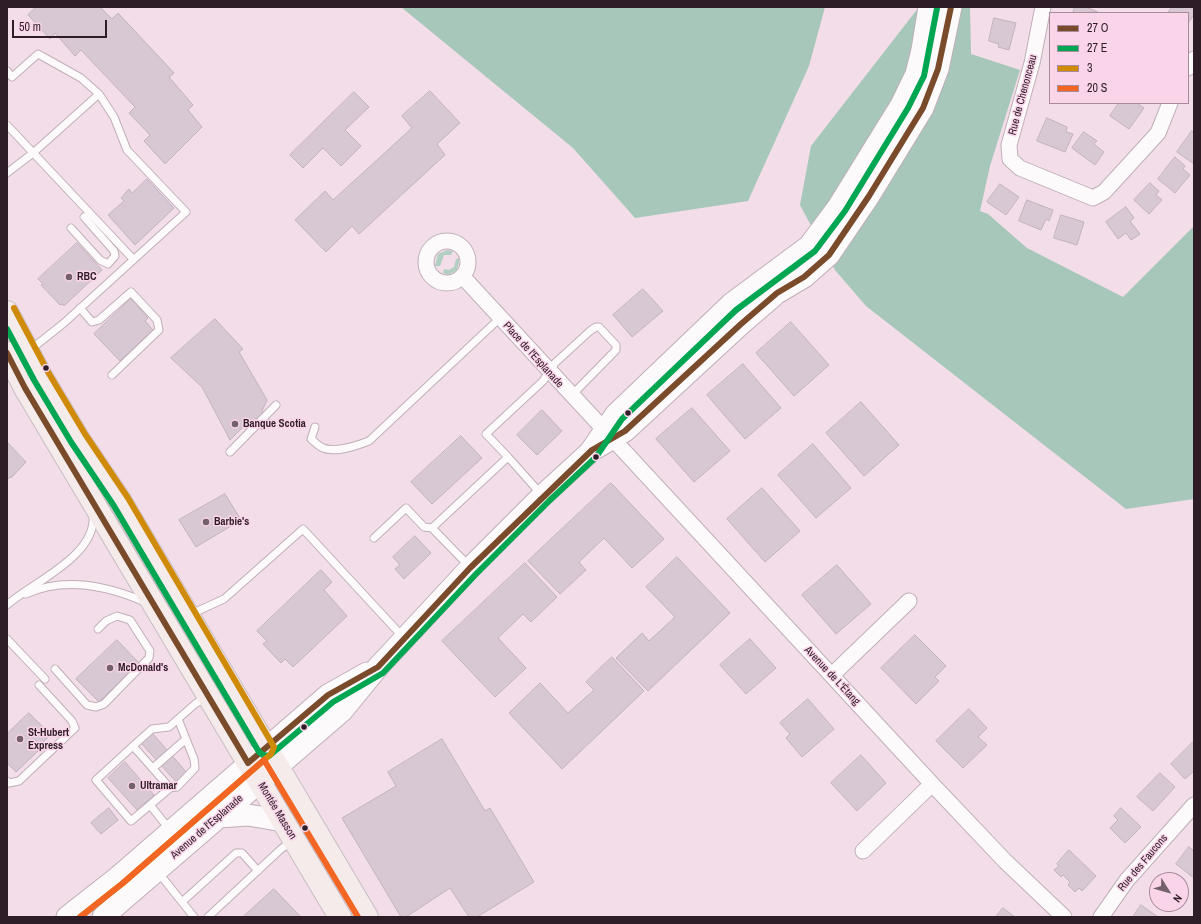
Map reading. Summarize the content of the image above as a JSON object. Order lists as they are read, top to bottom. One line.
{"streets":{"main road":["Montée Masson"],"street":["Rue de Chenonceau","Place de l'Esplanade","Avenue de L'Étang","Avenue de l'Esplanade","Rue des Faucons"]},"crossings":[["Place de l'Esplanade","Avenue de L'Étang"],["Place de l'Esplanade","Avenue de l'Esplanade"],["Avenue de L'Étang","Avenue de l'Esplanade"],["Montée Masson","Avenue de l'Esplanade"]],"places":["RBC","Banque Scotia","Barbie's","McDonald's","St-Hubert Express","Ultramar"],"lines":["transit line 3"],"legend":["27 O","27 E","3","20 S"],"scale_bar":"50 m","north":"bottom right"}
